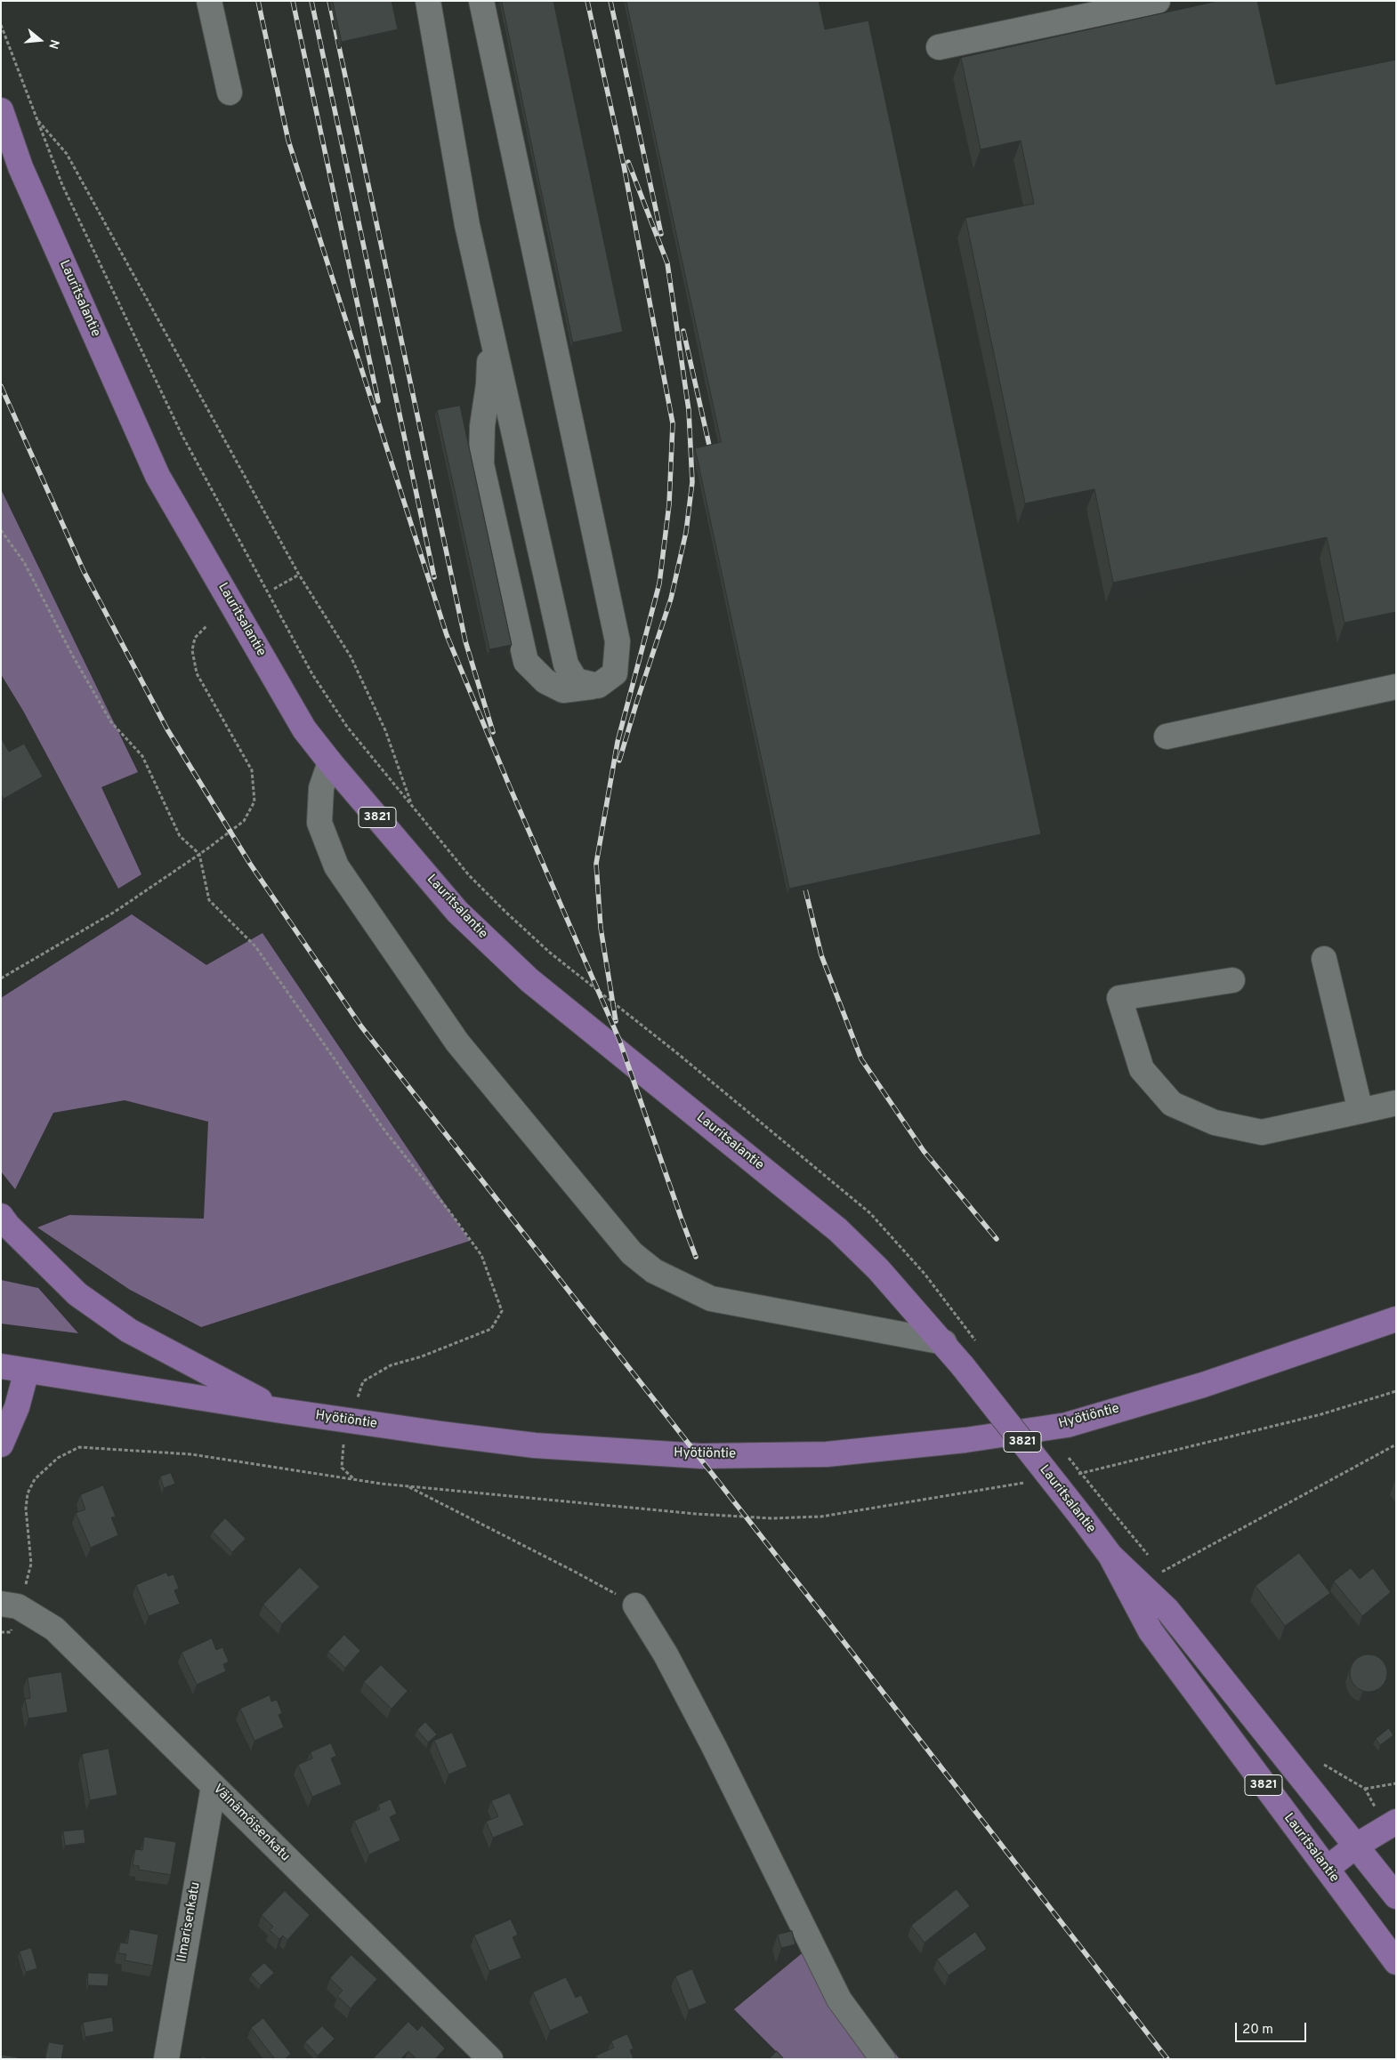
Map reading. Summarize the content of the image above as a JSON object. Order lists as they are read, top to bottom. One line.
{"streets":{"main road":["Lauritsalantie","3821","Hyötiöntie"],"street":["Väinämöisenkatu","Ilmarisenkatu"]},"crossings":[["Väinämöisenkatu","Ilmarisenkatu"]],"scale_bar":"20 m","north":"right"}
